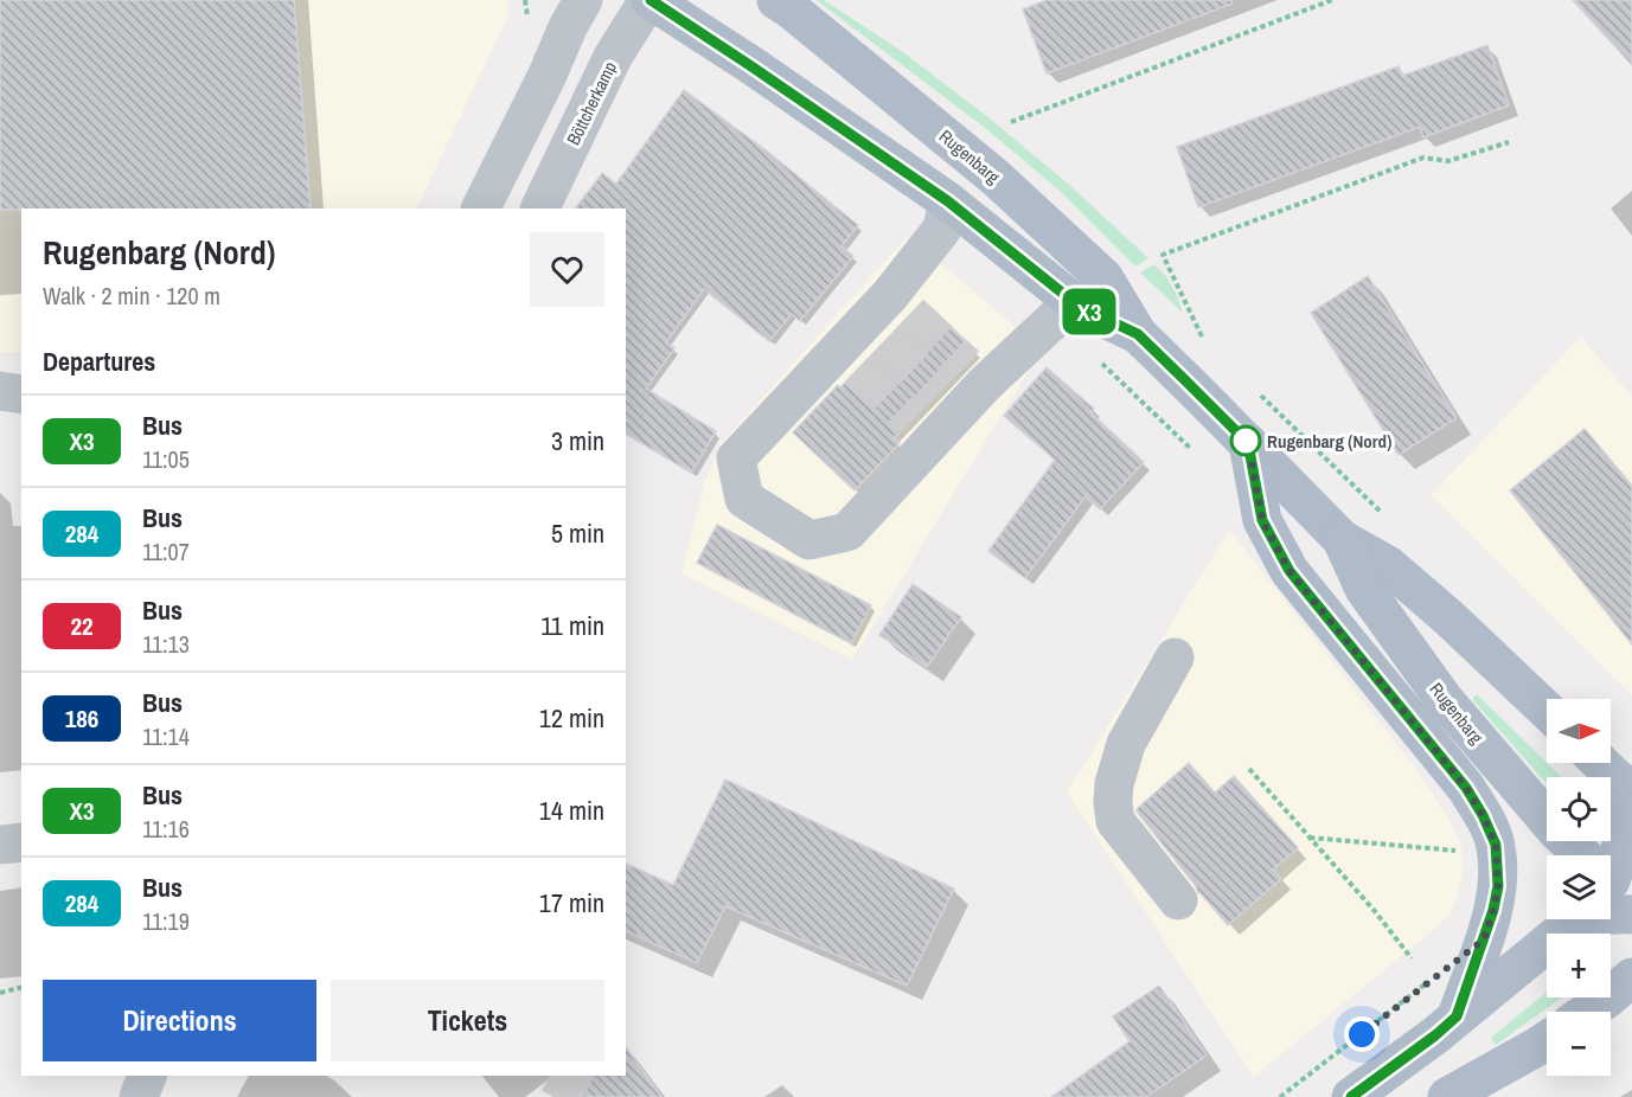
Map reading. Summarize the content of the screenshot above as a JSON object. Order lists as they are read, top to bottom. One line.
{"streets":{"main road":["Rugenbarg"],"street":["Böttcherkamp"]},"crossings":[["Böttcherkamp","Rugenbarg"]],"places":["Rugenbarg (Nord)"],"lines":["bus line X3"],"north":"right","page":{"on_map":"X3","heading":[["Rugenbarg (Nord)","Walk · 2 min · 120 m"],"Departures"],"list":[{"mark":"X3","name":"Bus","note":"11:05","value":"3 min"},{"mark":"284","name":"Bus","note":"11:07","value":"5 min"},{"mark":"22","name":"Bus","note":"11:13","value":"11 min"},{"mark":"186","name":"Bus","note":"11:14","value":"12 min"},{"mark":"X3","name":"Bus","note":"11:16","value":"14 min"},{"mark":"284","name":"Bus","note":"11:19","value":"17 min"}],"map_buttons":["+","−"],"buttons":["Directions","Tickets"]}}
